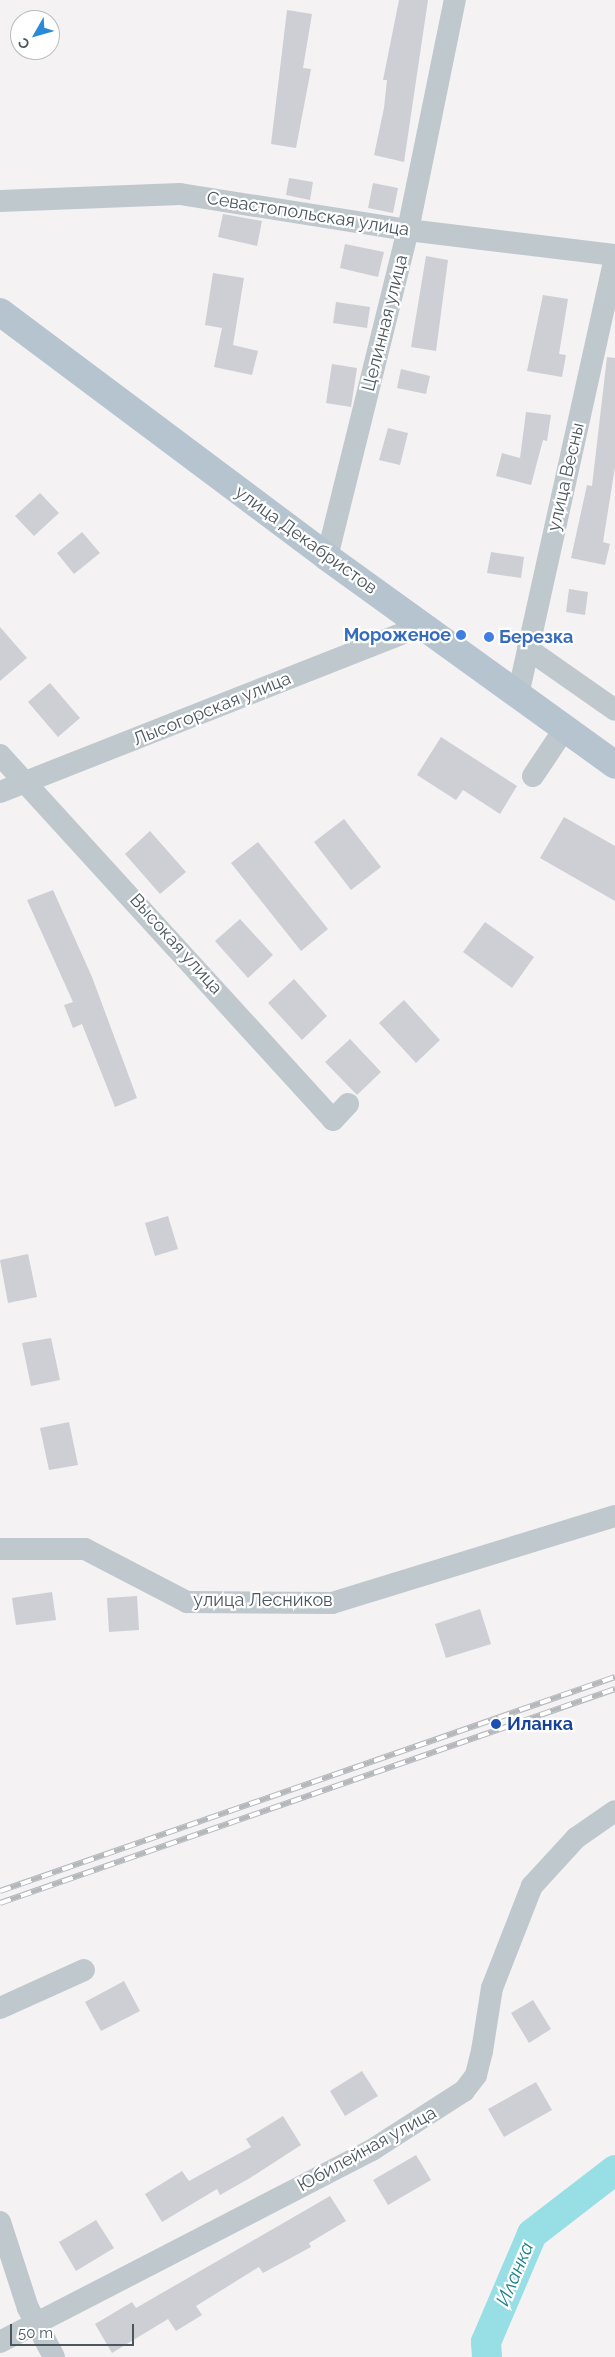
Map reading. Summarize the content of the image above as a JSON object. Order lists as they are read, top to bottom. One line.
{"streets":{"main road":["улица Декабристов"],"street":["Севастопольская улица","Целинная улица","улица Весны","Лысогорская улица","Высокая улица","улица Лесников","Юбилейная улица"]},"crossings":[["Севастопольская улица","Целинная улица"],["Севастопольская улица","улица Весны"],["Целинная улица","улица Декабристов"],["улица Весны","улица Декабристов"],["улица Декабристов","Лысогорская улица"],["Лысогорская улица","Высокая улица"]],"water":["Иланка"],"places":["Мороженое","Березка","Иланка"],"scale_bar":"50 m","north":"bottom left"}
